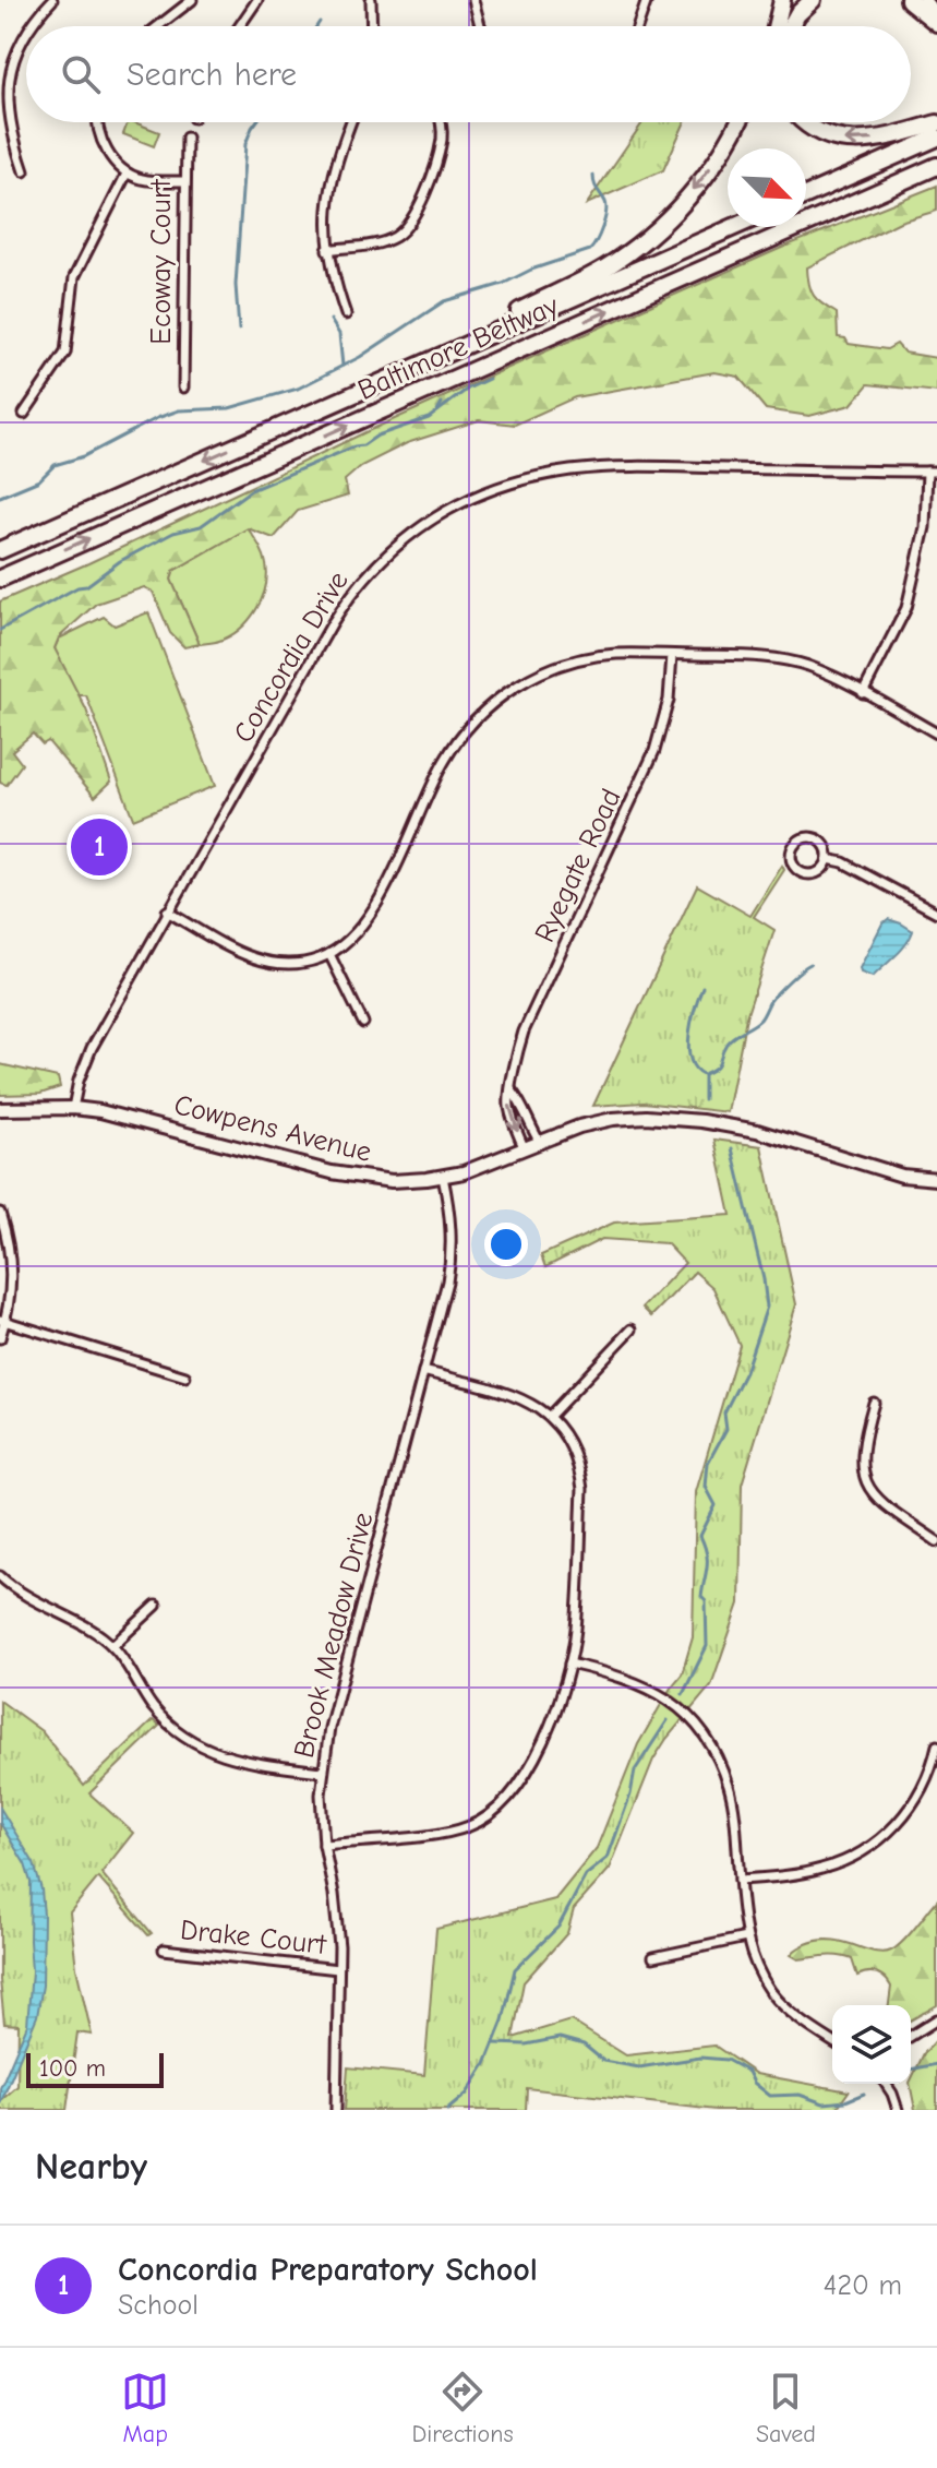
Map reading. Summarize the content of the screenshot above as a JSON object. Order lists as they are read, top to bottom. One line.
{"streets":{"highway":["Baltimore Beltway"],"street":["Ecoway Court","Concordia Drive","Ryegate Road","Cowpens Avenue","Brook Meadow Drive","Drake Court"]},"crossings":[["Concordia Drive","Cowpens Avenue"],["Ryegate Road","Cowpens Avenue"],["Cowpens Avenue","Brook Meadow Drive"],["Brook Meadow Drive","Drake Court"]],"scale_bar":"100 m","north":"bottom right","page":{"search":"Search here","pins":"1","scale":"100 m","heading":"Nearby","list":[{"mark":"1","name":"Concordia Preparatory School","note":"School","value":"420 m"}],"nav":["Map","Directions","Saved"]}}
